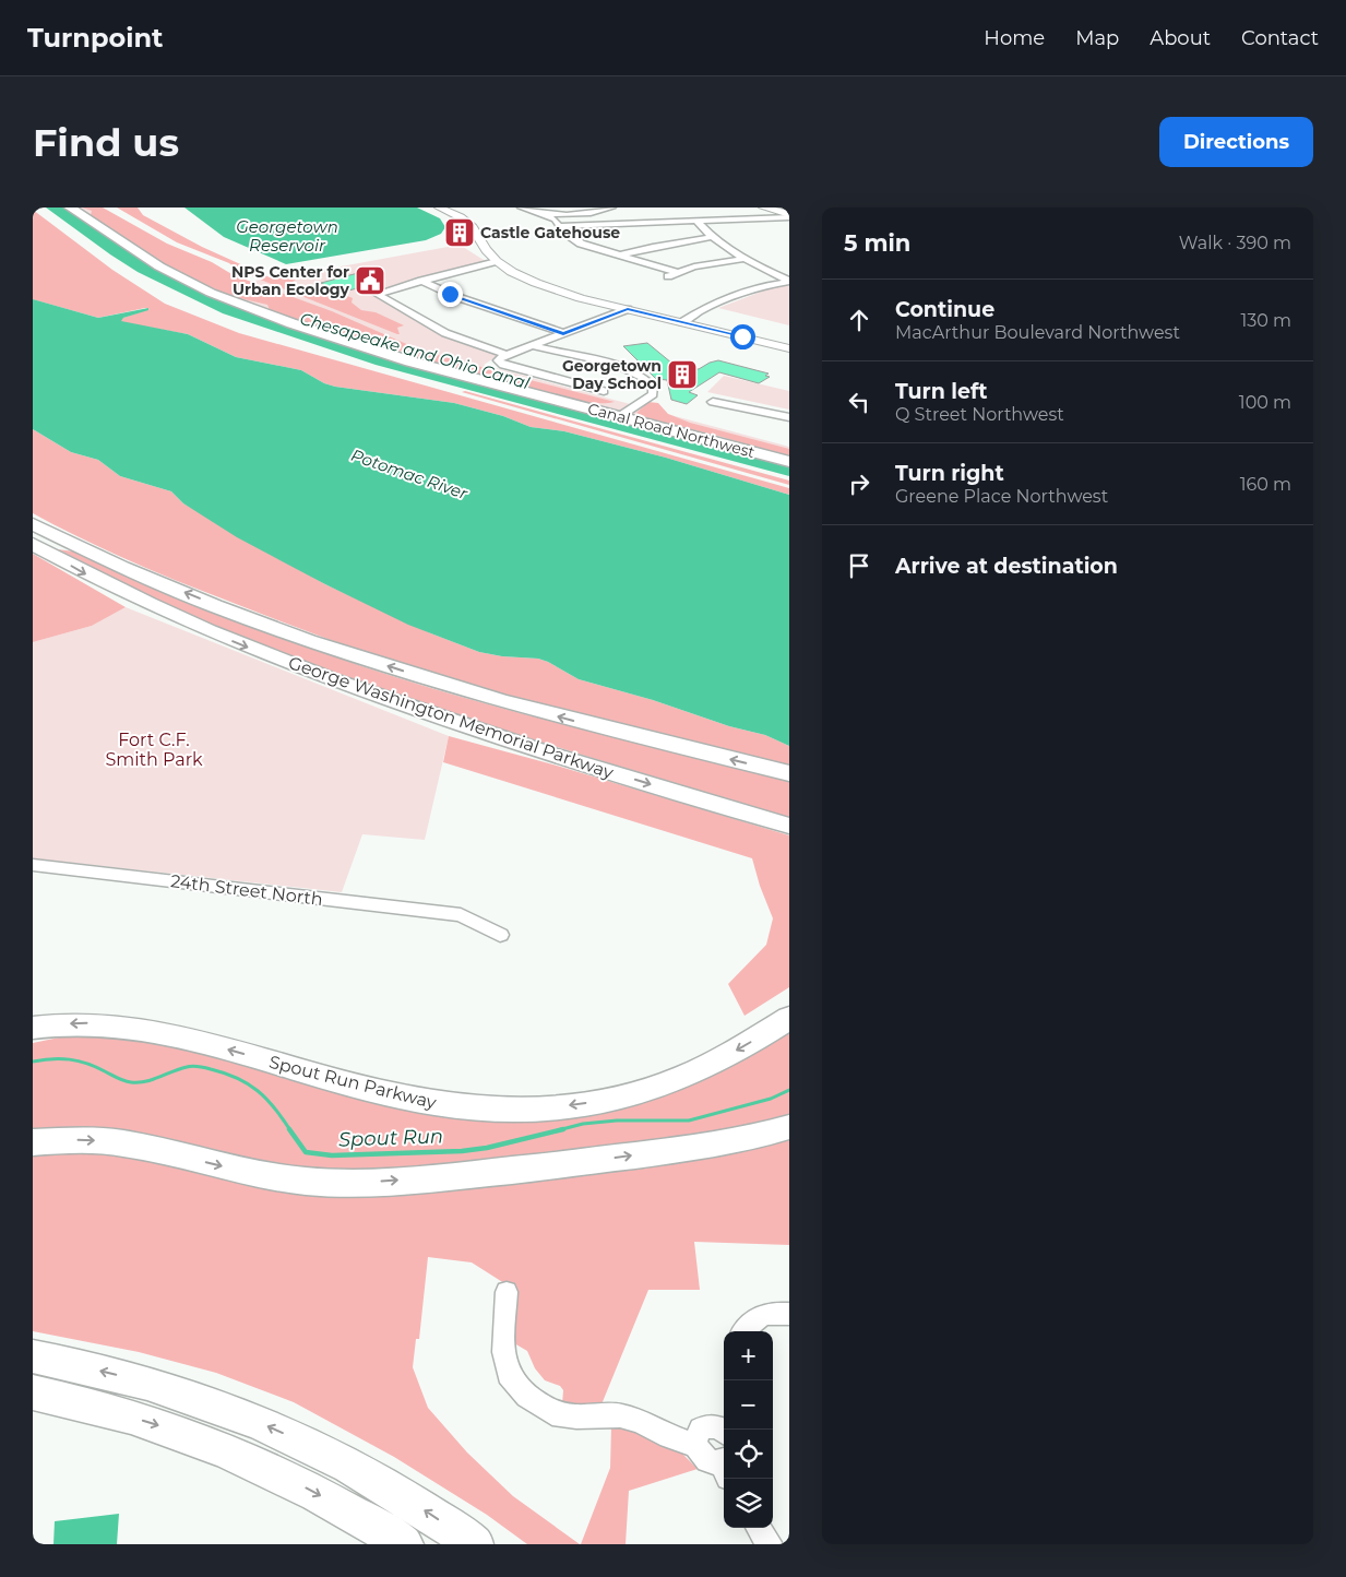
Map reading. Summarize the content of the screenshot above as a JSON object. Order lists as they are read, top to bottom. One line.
{"streets":{"highway":["Canal Road Northwest","George Washington Memorial Parkway","Spout Run Parkway"],"street":["24th Street North"]},"water":["Georgetown Reservoir","Chesapeake and Ohio Canal","Potomac River","Spout Run"],"parks":["Fort C.F. Smith Park"],"places":{"building":["Castle Gatehouse","Georgetown Day School"],"public building":["NPS Center for Urban Ecology"]},"page":{"header":"Turnpoint","nav":["Home","Map","About","Contact"],"buttons":"Directions","title":"Find us","heading":["5 min","Walk · 390 m"],"list":[["Continue","MacArthur Boulevard Northwest","130 m"],["Turn left","Q Street Northwest","100 m"],["Turn right","Greene Place Northwest","160 m"],"Arrive at destination"],"map_buttons":["+","−"]}}
